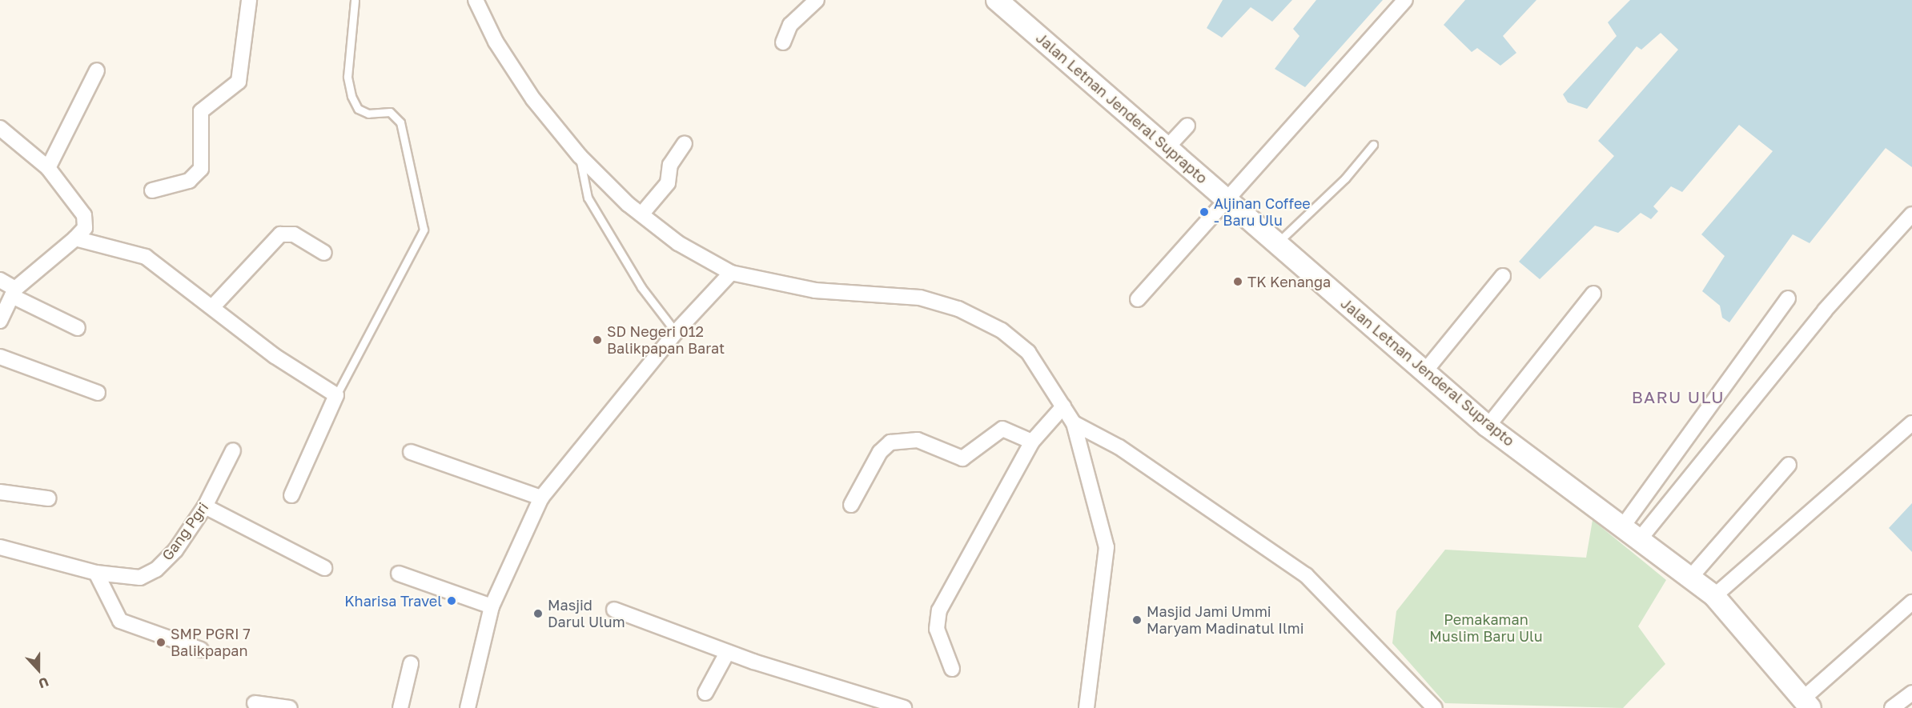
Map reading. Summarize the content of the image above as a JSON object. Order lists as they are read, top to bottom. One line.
{"streets":{"main road":["Jalan Letnan Jenderal Suprapto"],"street":["Gang Pgri"]},"districts":["BARU ULU"],"parks":["Pemakaman Muslim Baru Ulu"],"places":["Aljinan Coffee - Baru Ulu","TK Kenanga","SD Negeri 012 Balikpapan Barat","Kharisa Travel","Masjid Darul Ulum","Masjid Jami Ummi Maryam Madinatul Ilmi","SMP PGRI 7 Balikpapan"],"north":"bottom"}
